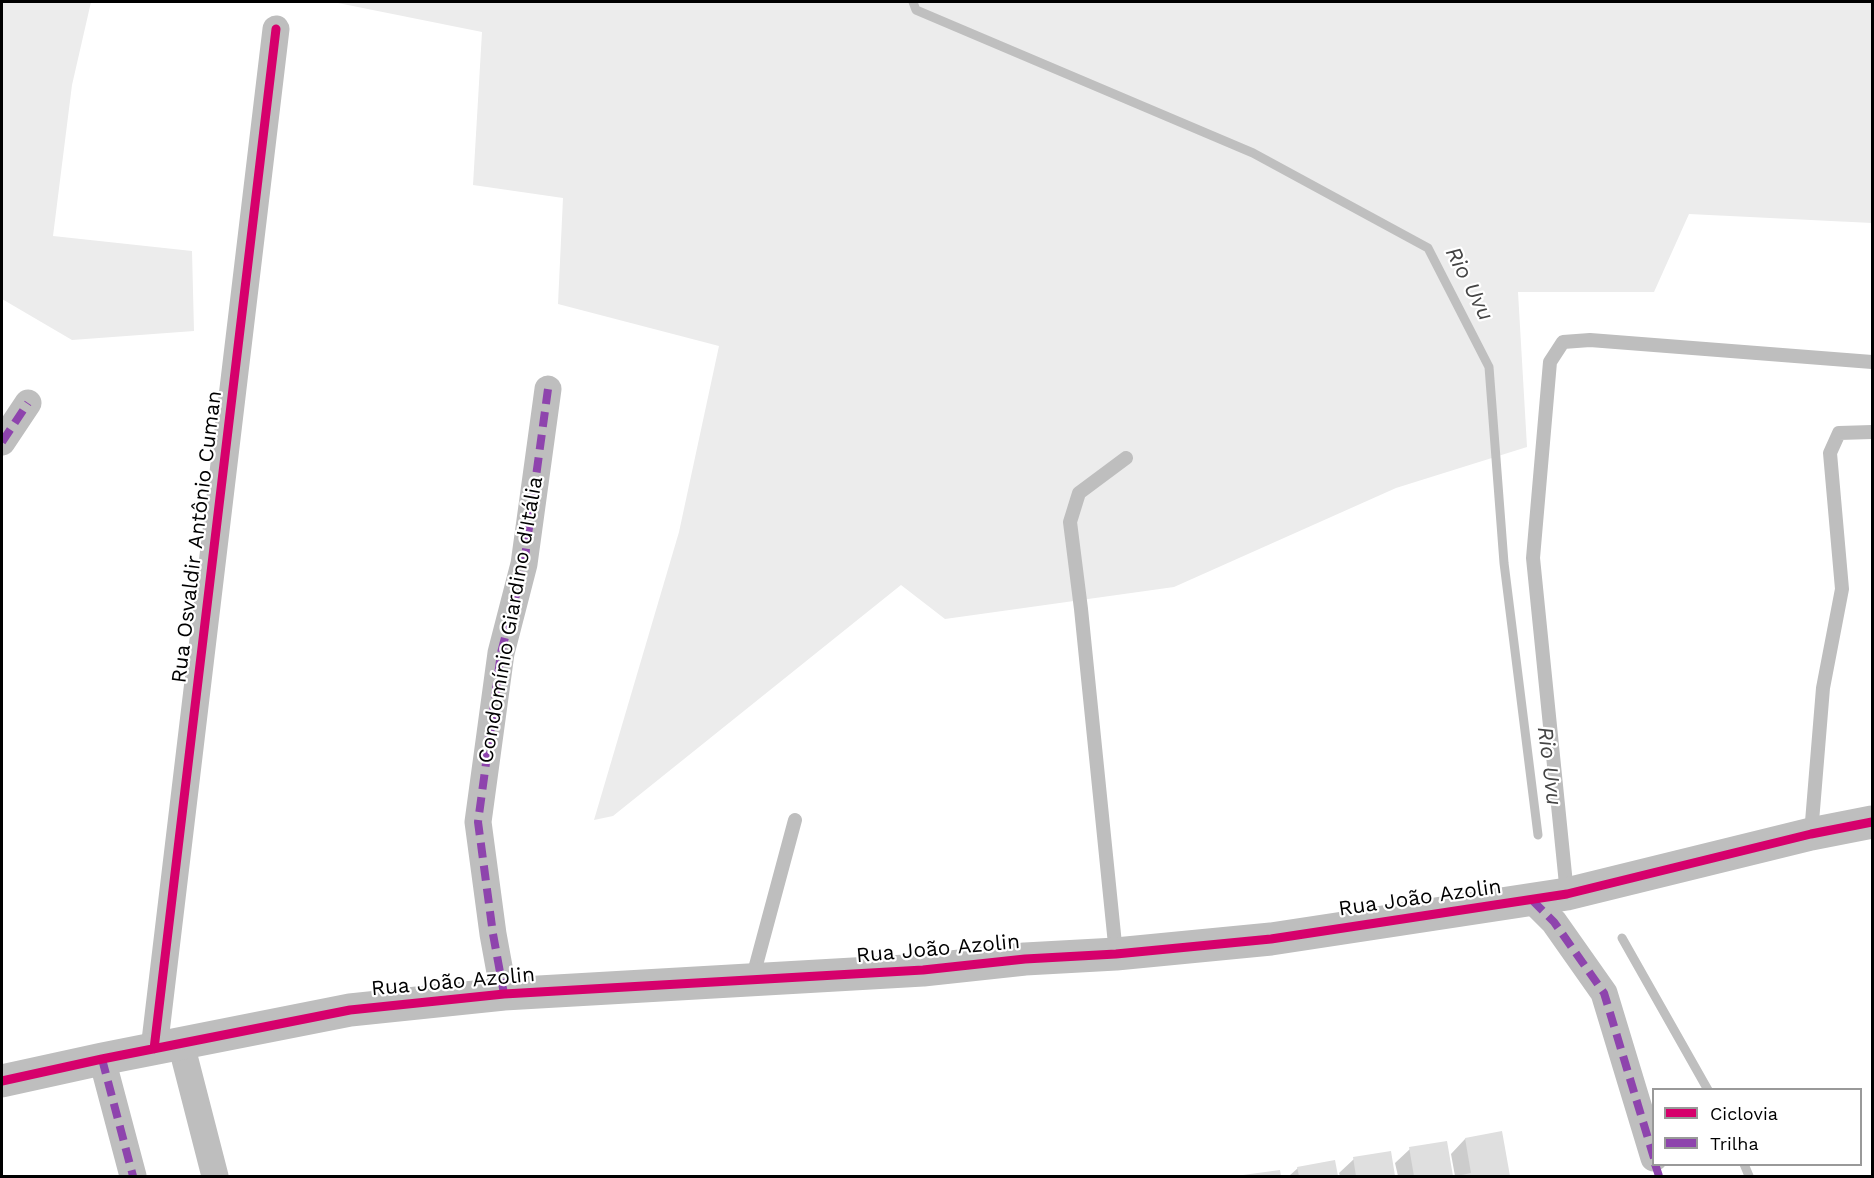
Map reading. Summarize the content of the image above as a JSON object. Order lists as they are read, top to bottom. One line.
{"streets":{"street":["Rua Osvaldir Antônio Cuman","Condomínio Giardino d'Itália","Rua João Azolin"]},"crossings":[["Rua Osvaldir Antônio Cuman","Rua João Azolin"],["Condomínio Giardino d'Itália","Rua João Azolin"]],"water":["Rio Uvu"],"legend":["Ciclovia","Trilha"]}
